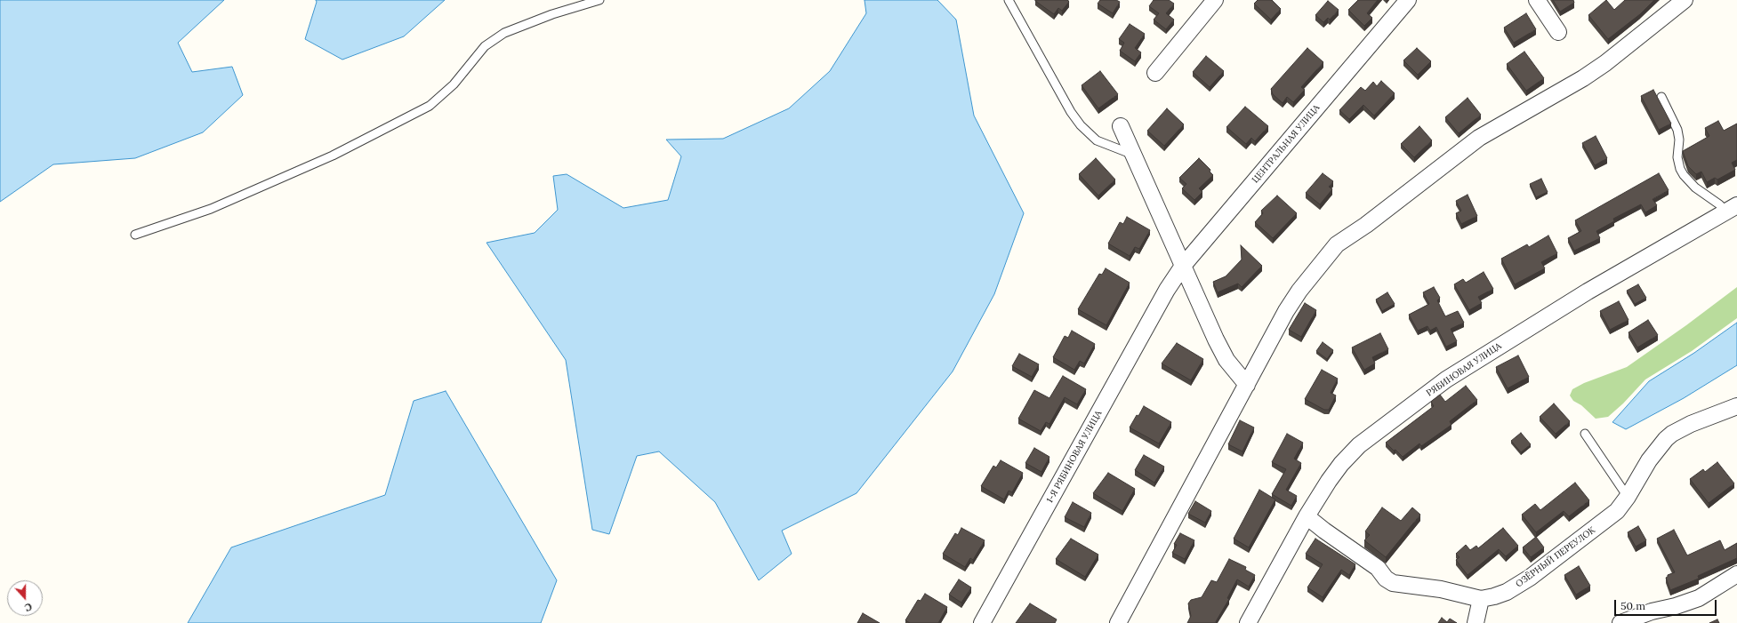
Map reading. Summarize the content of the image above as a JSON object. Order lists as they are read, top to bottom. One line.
{"streets":{"street":["ЦЕНТРАЛЬНАЯ УЛИЦА","РЯБИНОВАЯ УЛИЦА","1-Я РЯБИНОВАЯ УЛИЦА","ОЗЁРНЫЙ ПЕРЕУЛОК"]},"crossings":[["ЦЕНТРАЛЬНАЯ УЛИЦА","1-Я РЯБИНОВАЯ УЛИЦА"],["РЯБИНОВАЯ УЛИЦА","ОЗЁРНЫЙ ПЕРЕУЛОК"]],"scale_bar":"50 m","north":"bottom"}
